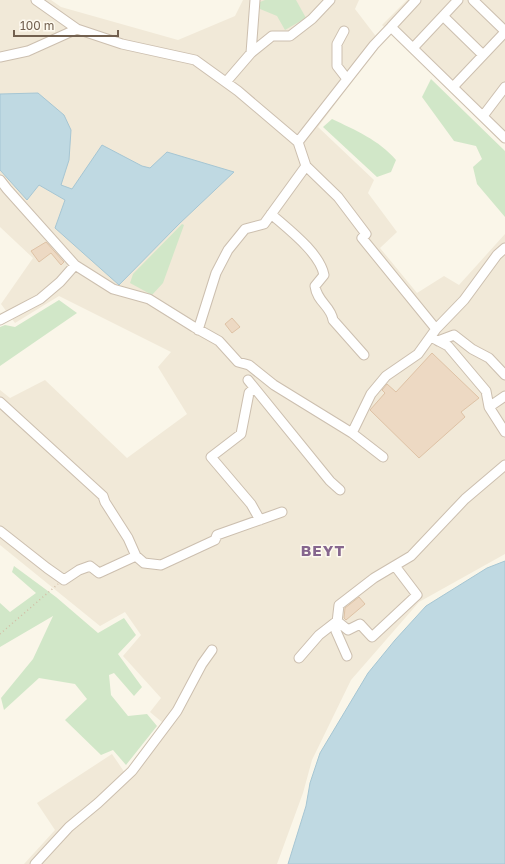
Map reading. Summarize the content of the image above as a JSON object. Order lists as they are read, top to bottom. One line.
{"districts":["BEYT"],"scale_bar":"100 m"}
